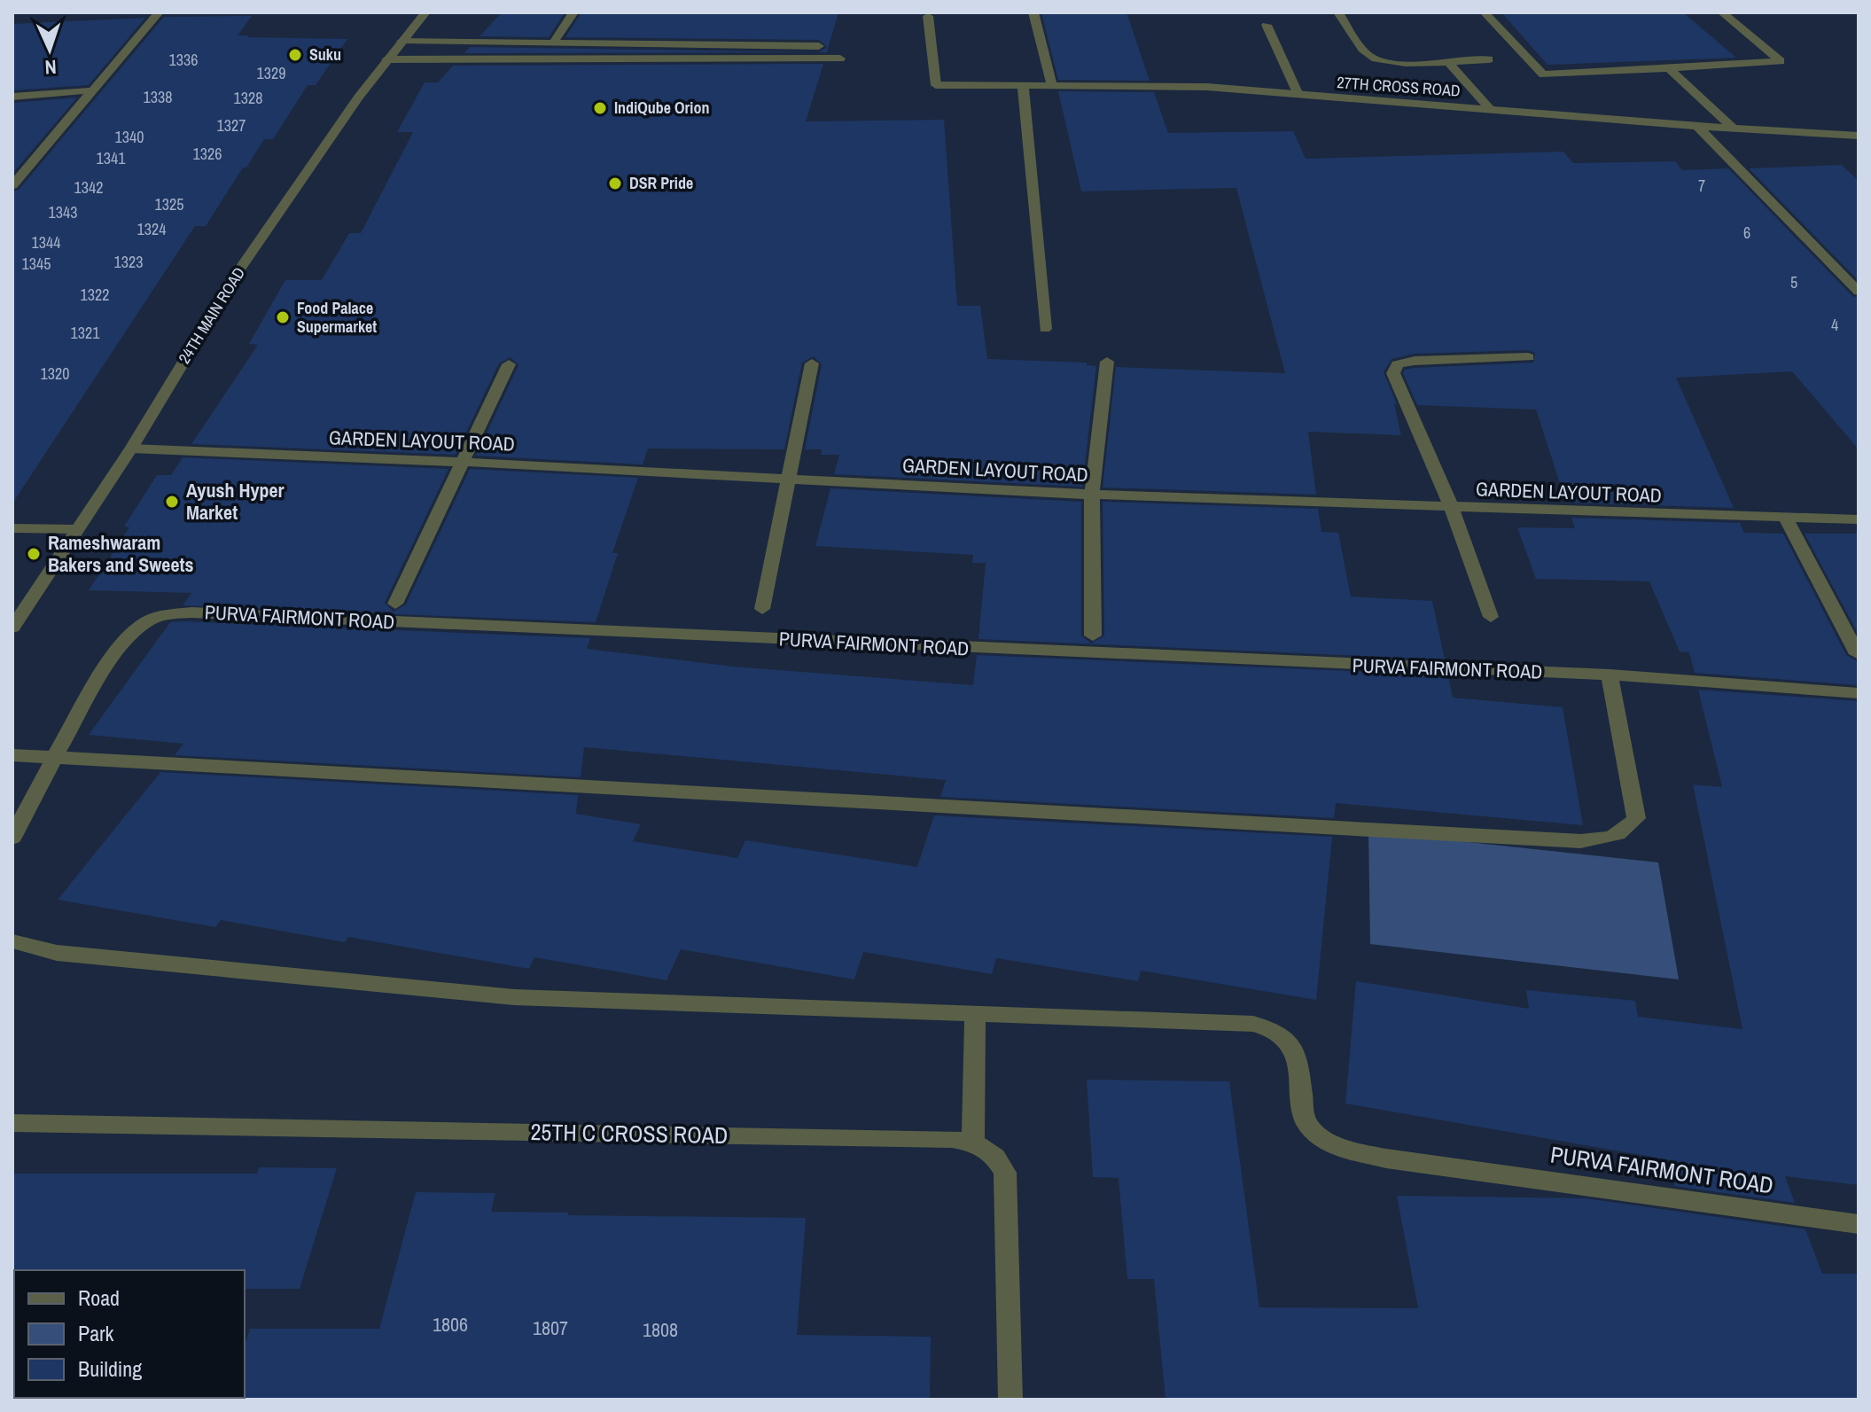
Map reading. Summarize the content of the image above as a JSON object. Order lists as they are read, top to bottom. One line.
{"streets":{"street":["27TH CROSS ROAD","24TH MAIN ROAD","GARDEN LAYOUT ROAD","PURVA FAIRMONT ROAD","25TH C CROSS ROAD"]},"crossings":[["24TH MAIN ROAD","GARDEN LAYOUT ROAD"]],"places":["Suku","IndiQube Orion","DSR Pride","Food Palace Supermarket","Ayush Hyper Market","Rameshwaram Bakers and Sweets"],"house_numbers":["1336","1329","1338","1328","1327","1340","1326","1341","7","1342","1325","1343","1324","6","1344","1323","1345","5","1322","4","1321","1320","1806","1807","1808"],"legend":["Road","Park","Building"],"north":"bottom"}
